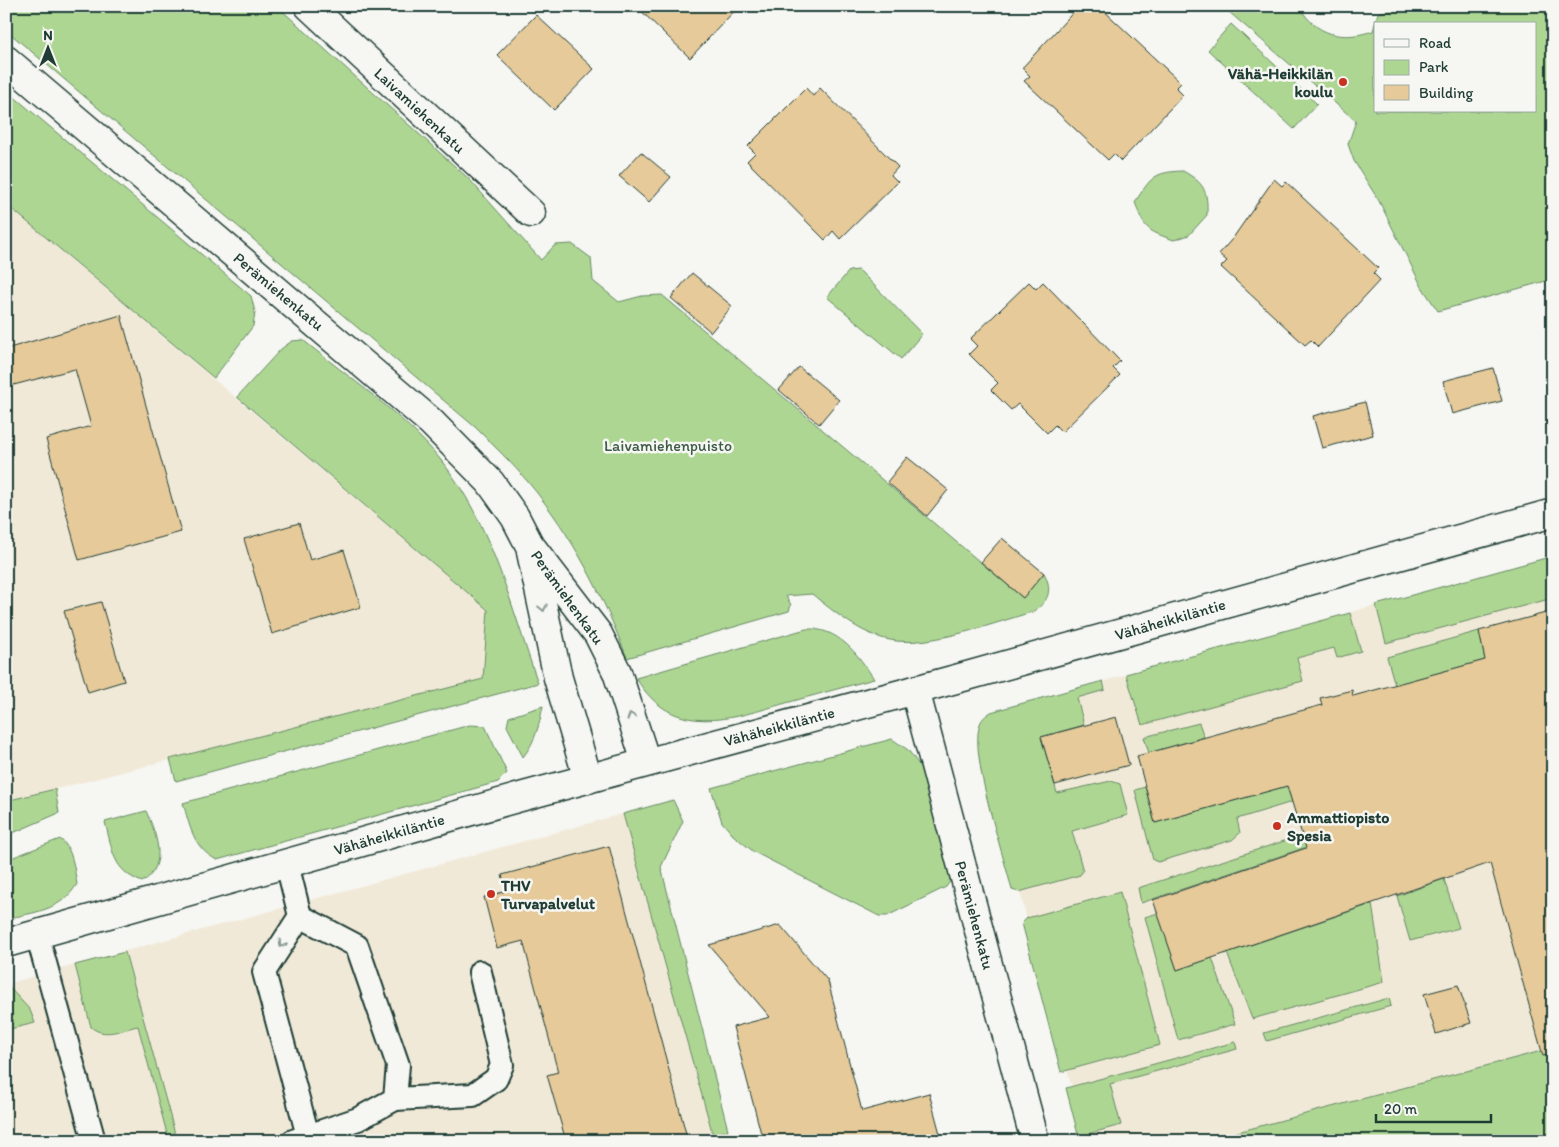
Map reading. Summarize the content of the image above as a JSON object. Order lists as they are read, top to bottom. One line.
{"streets":{"street":["Laivamiehenkatu","Perämiehenkatu","Vähäheikkiläntie"]},"crossings":[["Perämiehenkatu","Vähäheikkiläntie"]],"parks":["Laivamiehenpuisto"],"places":["Vähä-Heikkilän koulu","Ammattiopisto Spesia","THV Turvapalvelut"],"legend":["Road","Park","Building"],"scale_bar":"20 m","north":"top"}
